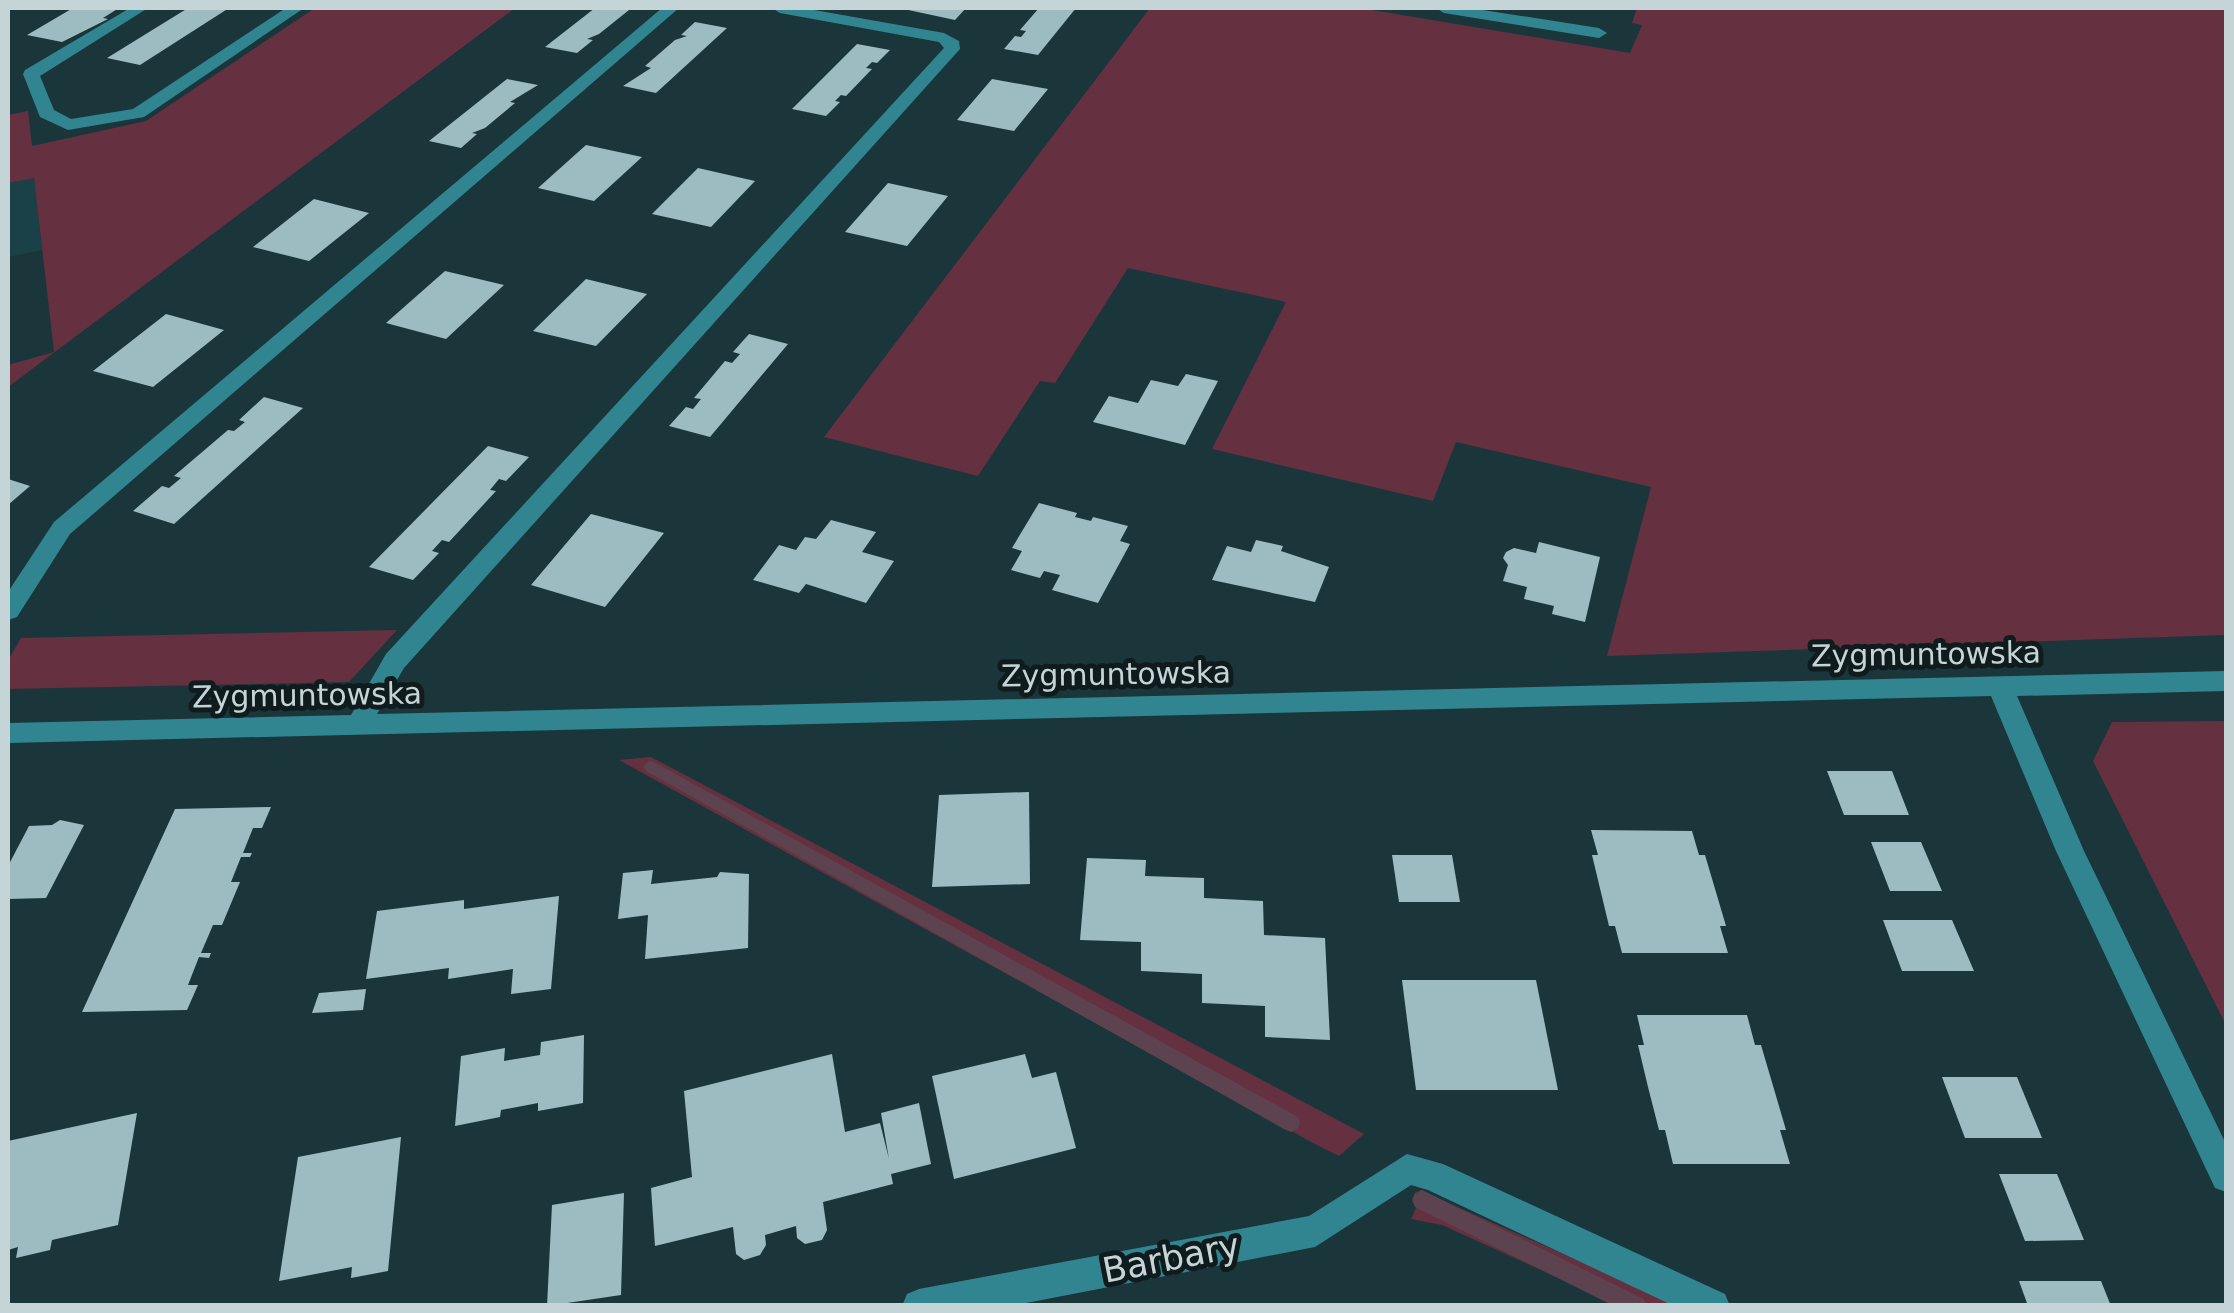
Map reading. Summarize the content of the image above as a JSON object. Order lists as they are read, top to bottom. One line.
{"streets":{"street":["Zygmuntowska","Barbary"]}}
